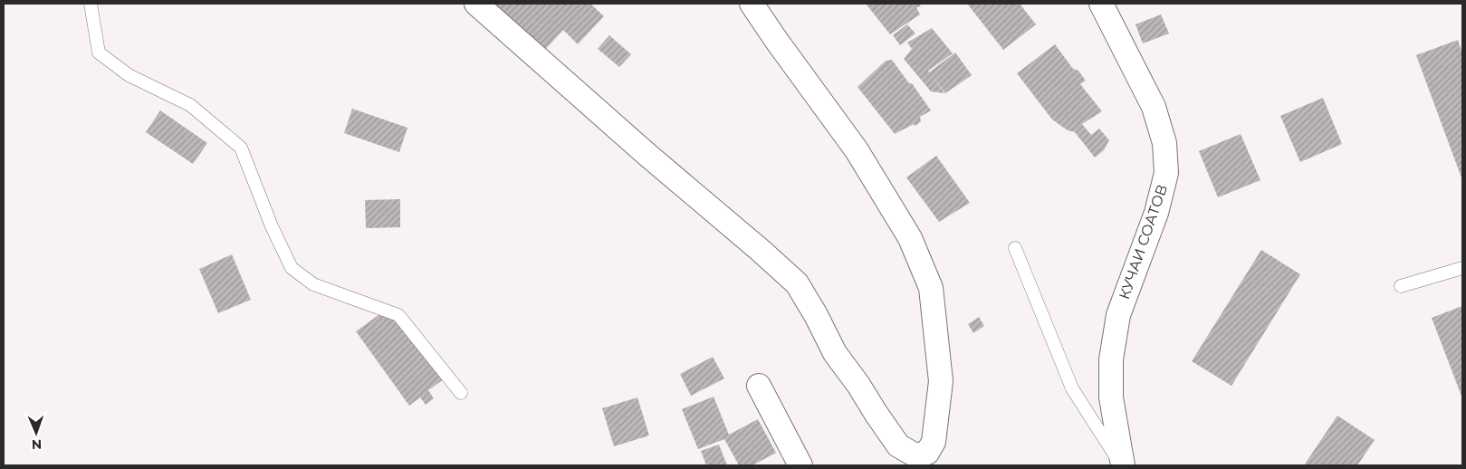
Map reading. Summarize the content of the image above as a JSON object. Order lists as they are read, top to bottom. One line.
{"streets":{"street":["КУЧАИ СОАТОВ"]},"north":"bottom"}
